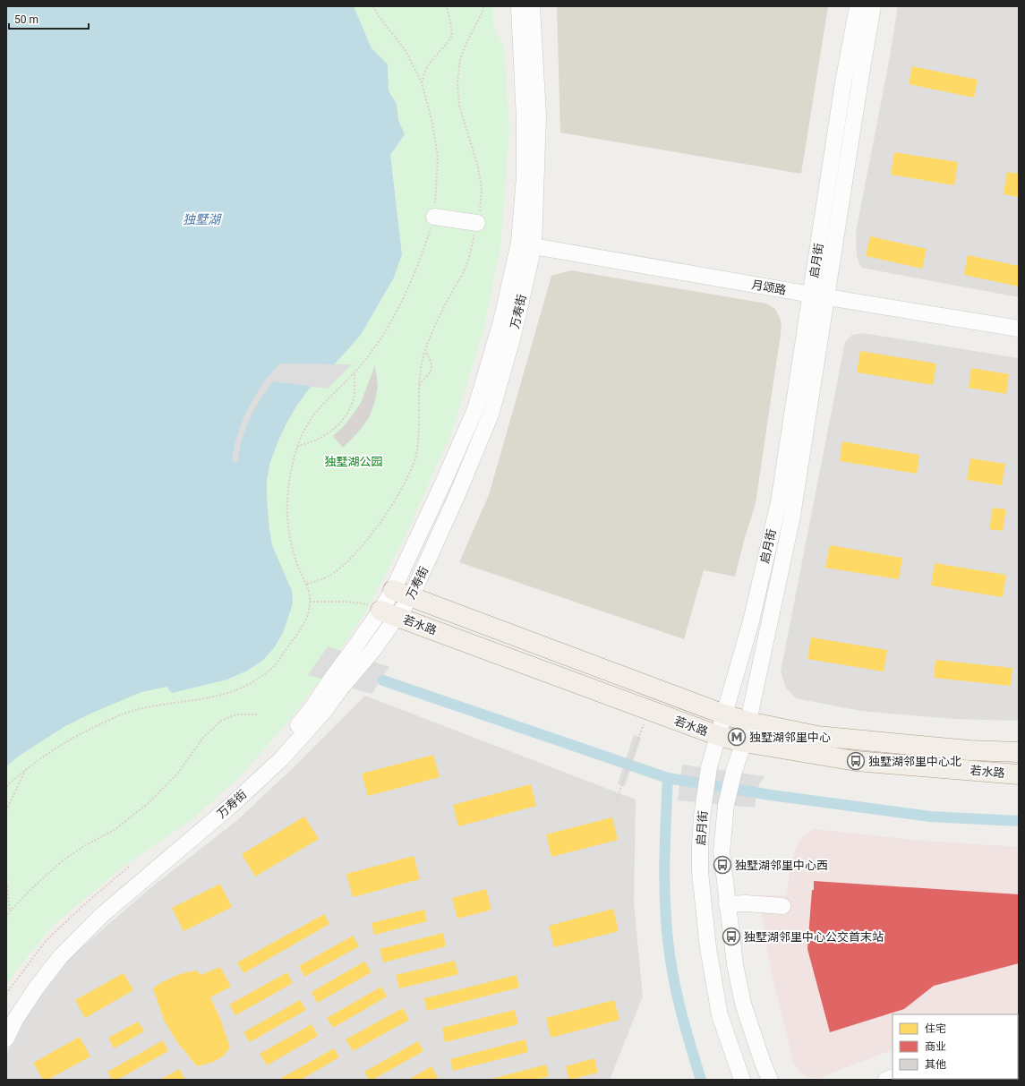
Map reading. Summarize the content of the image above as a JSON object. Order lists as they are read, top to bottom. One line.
{"streets":{"main road":["若水路"],"street":["启月街","月颂路","万寿街"]},"crossings":[["启月街","月颂路"],["启月街","若水路"],["月颂路","万寿街"],["万寿街","若水路"]],"water":["独墅湖"],"parks":["独墅湖公园"],"places":{"metro station":["独墅湖邻里中心"],"bus stop":["独墅湖邻里中心北","独墅湖邻里中心西","独墅湖邻里中心公交首末站"]},"legend":["住宅","商业","其他"],"scale_bar":"50 m"}
